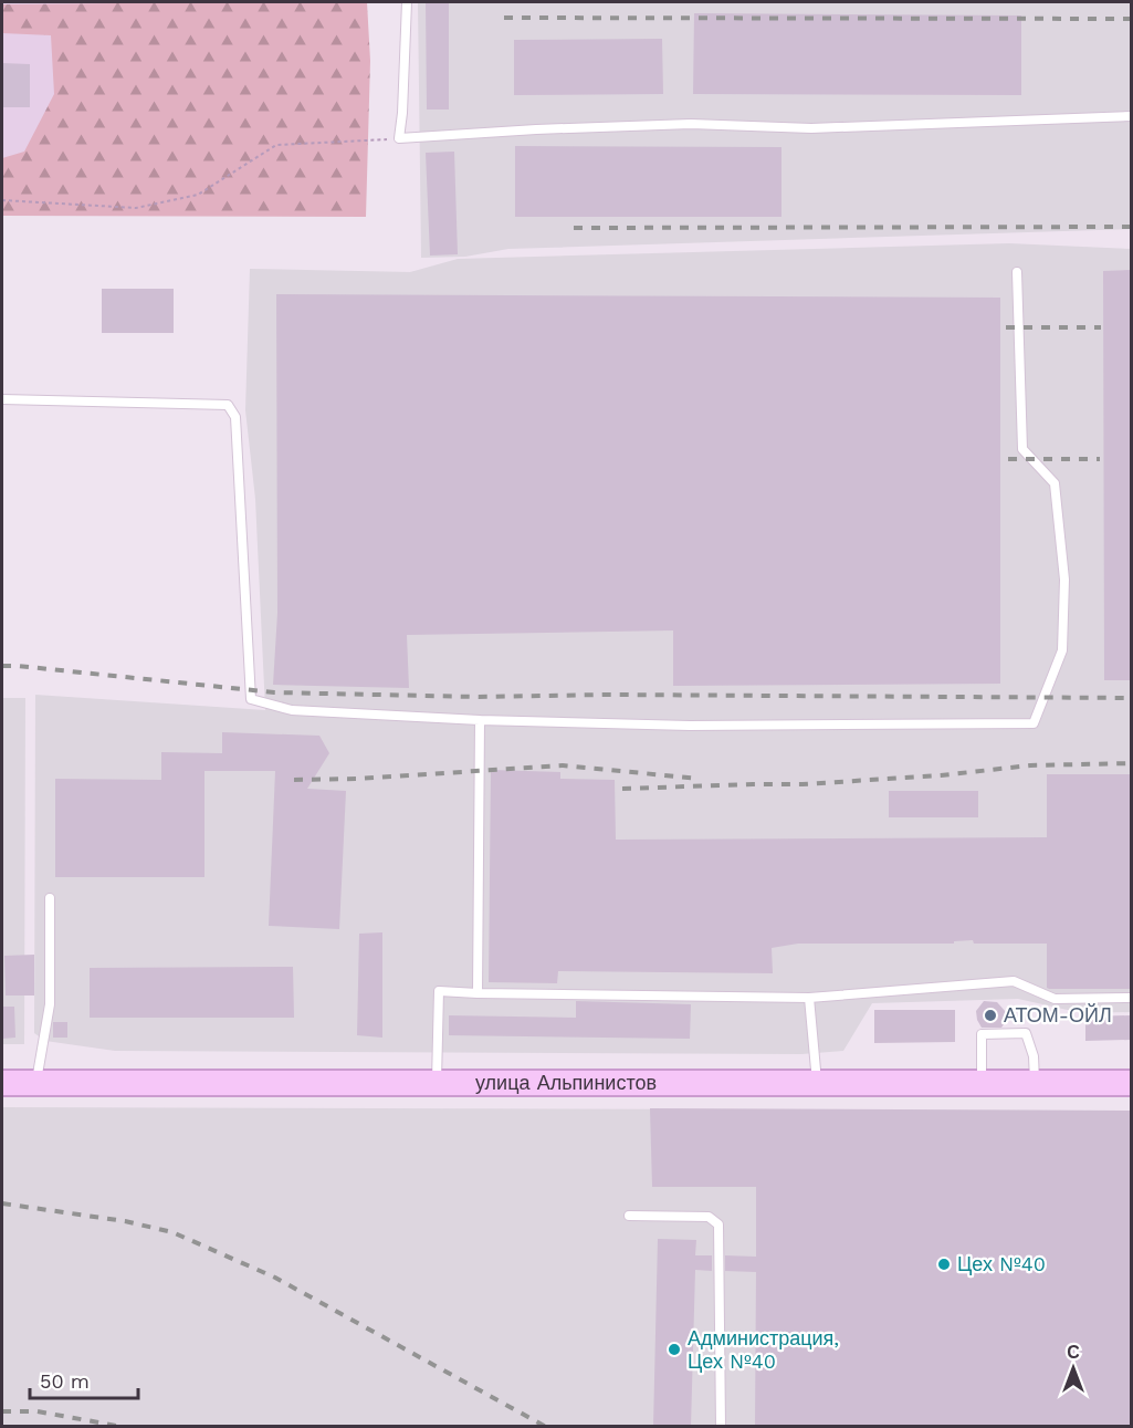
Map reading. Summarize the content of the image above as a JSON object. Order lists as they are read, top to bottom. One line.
{"streets":{"main road":["улица Альпинистов"]},"places":["АТОМ-ОЙЛ","Цех №40","Администрация, Цех №40"],"scale_bar":"50 m","north":"top"}
